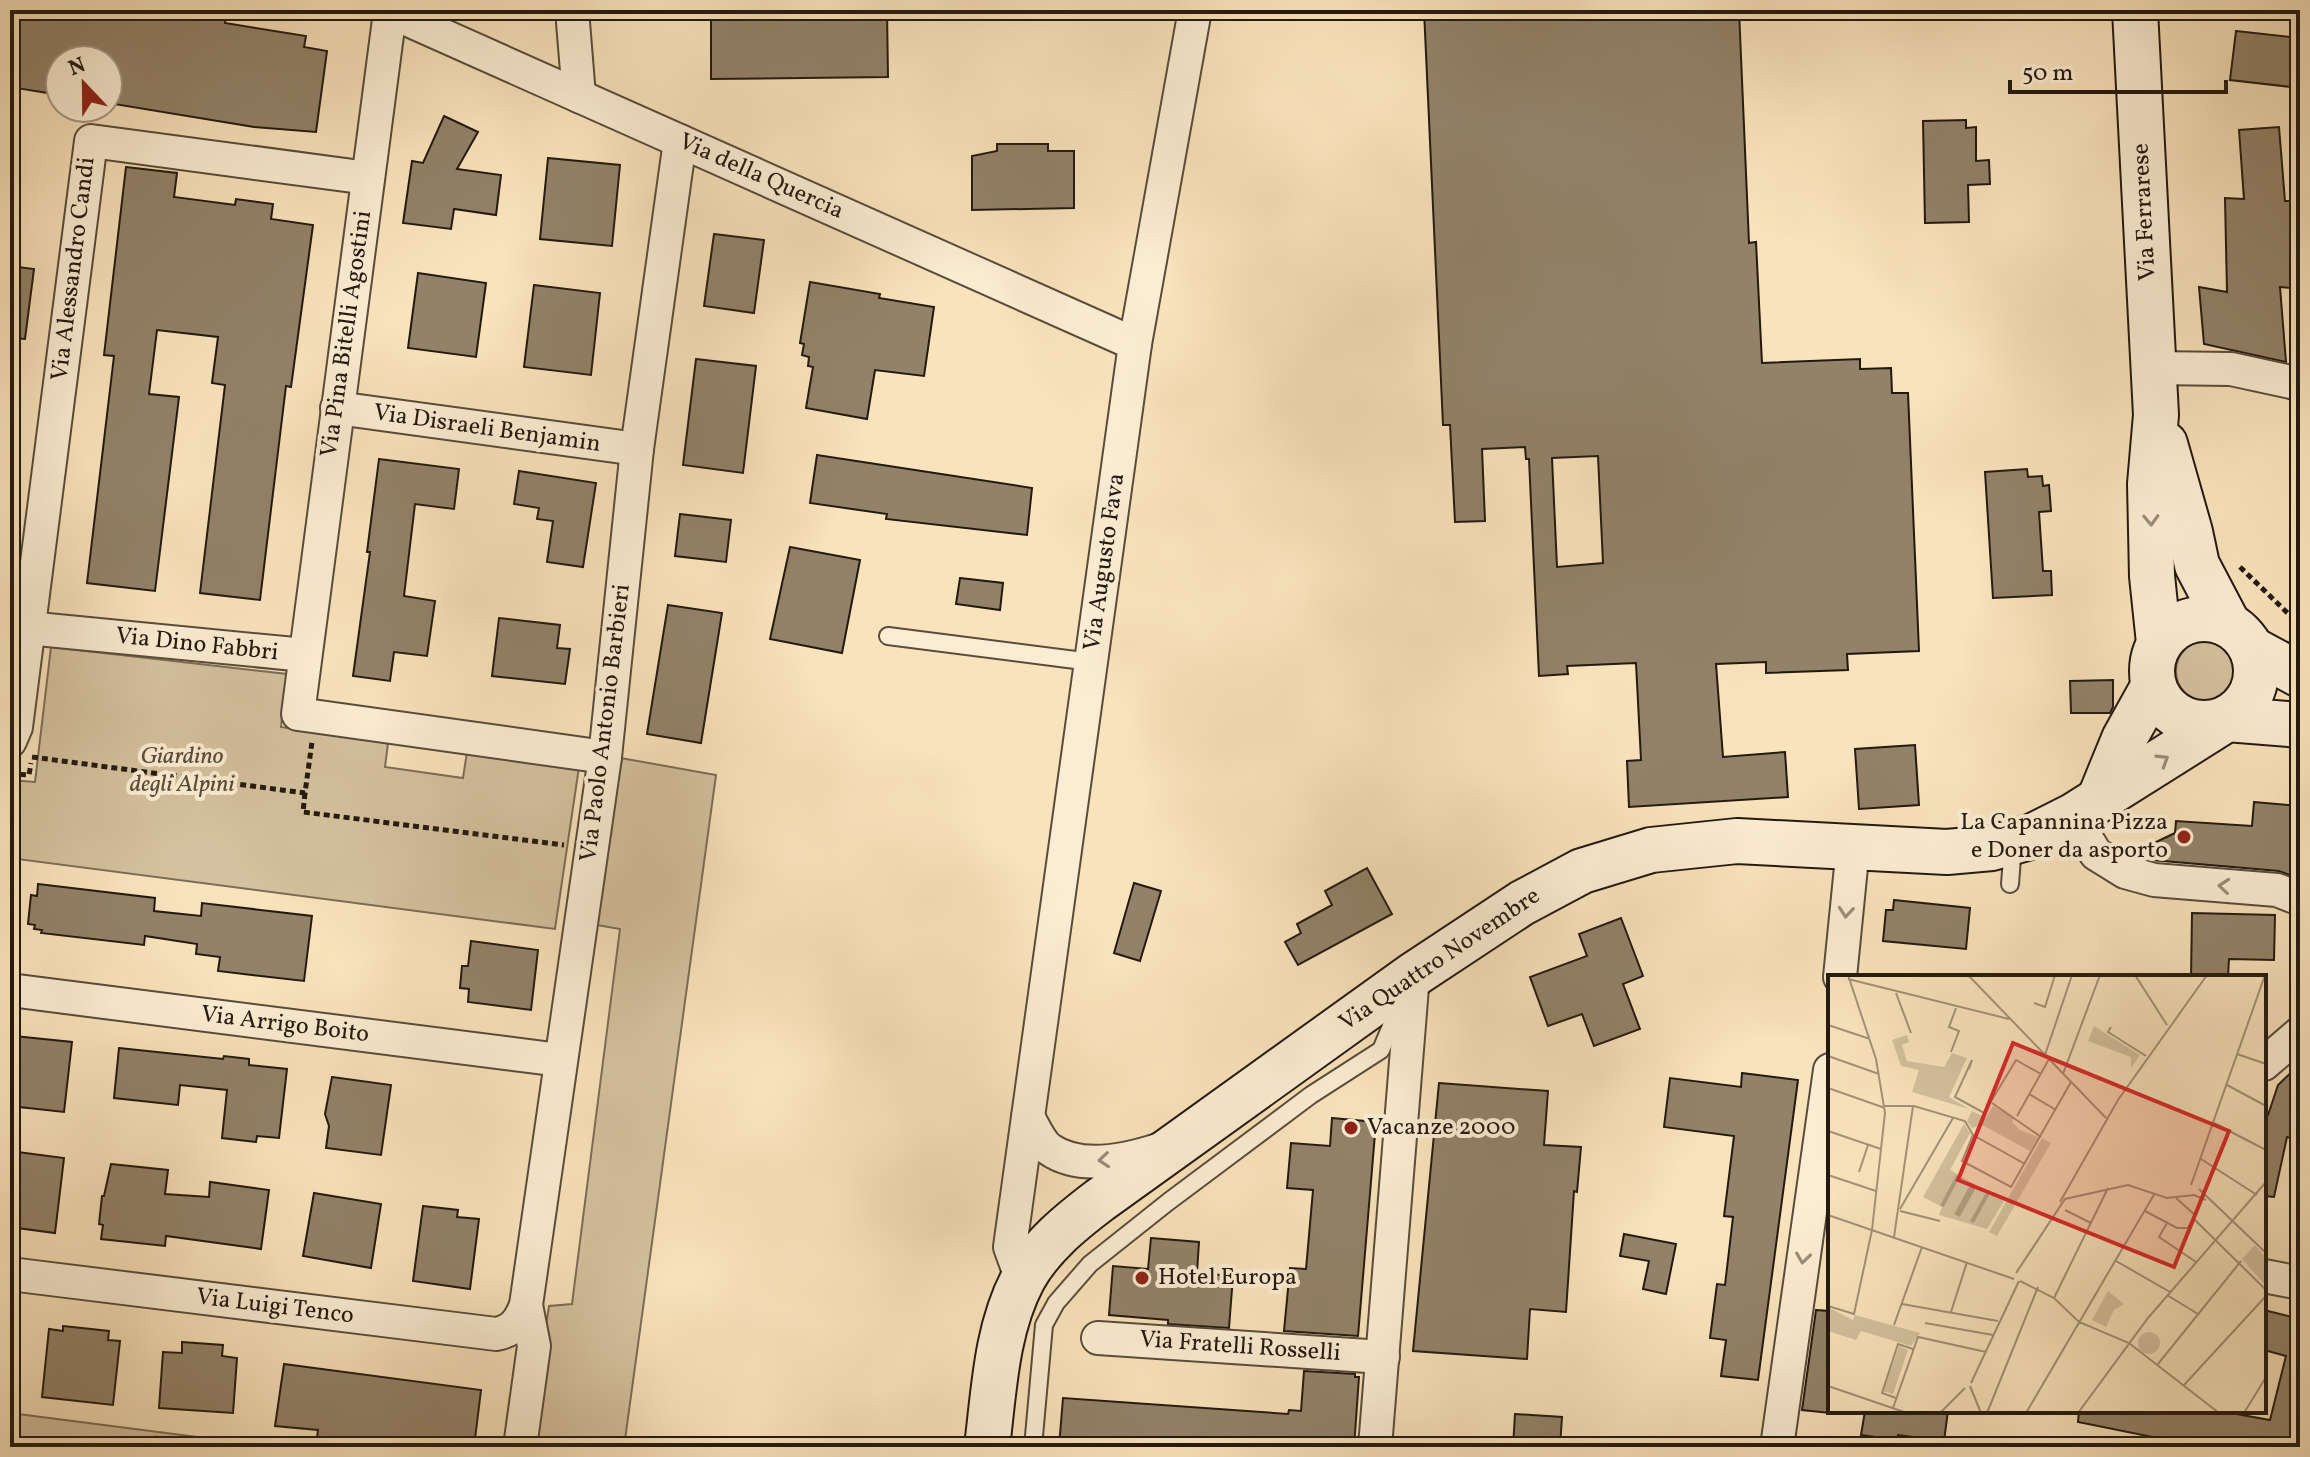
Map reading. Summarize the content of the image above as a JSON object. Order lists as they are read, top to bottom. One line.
{"streets":{"main road":["Via Ferrarese","Via Quattro Novembre"],"street":["Via della Quercia","Via Alessandro Candi","Via Pina Bitelli Agostini","Via Disraeli Benjamin","Via Augusto Fava","Via Dino Fabbri","Via Paolo Antonio Barbieri","Via Arrigo Boito","Via Luigi Tenco","Via Fratelli Rosselli"]},"crossings":[["Via della Quercia","Via Pina Bitelli Agostini"],["Via della Quercia","Via Augusto Fava"],["Via della Quercia","Via Paolo Antonio Barbieri"],["Via Ferrarese","Via Quattro Novembre"],["Via Alessandro Candi","Via Pina Bitelli Agostini"],["Via Alessandro Candi","Via Dino Fabbri"],["Via Pina Bitelli Agostini","Via Disraeli Benjamin"],["Via Pina Bitelli Agostini","Via Dino Fabbri"],["Via Disraeli Benjamin","Via Paolo Antonio Barbieri"],["Via Augusto Fava","Via Quattro Novembre"],["Via Paolo Antonio Barbieri","Via Arrigo Boito"],["Via Paolo Antonio Barbieri","Via Luigi Tenco"]],"parks":["Giardino degli Alpini"],"places":["La Capannina Pizza e Doner da asporto","Vacanze 2000","Hotel Europa"],"scale_bar":"50 m","north":"top"}
